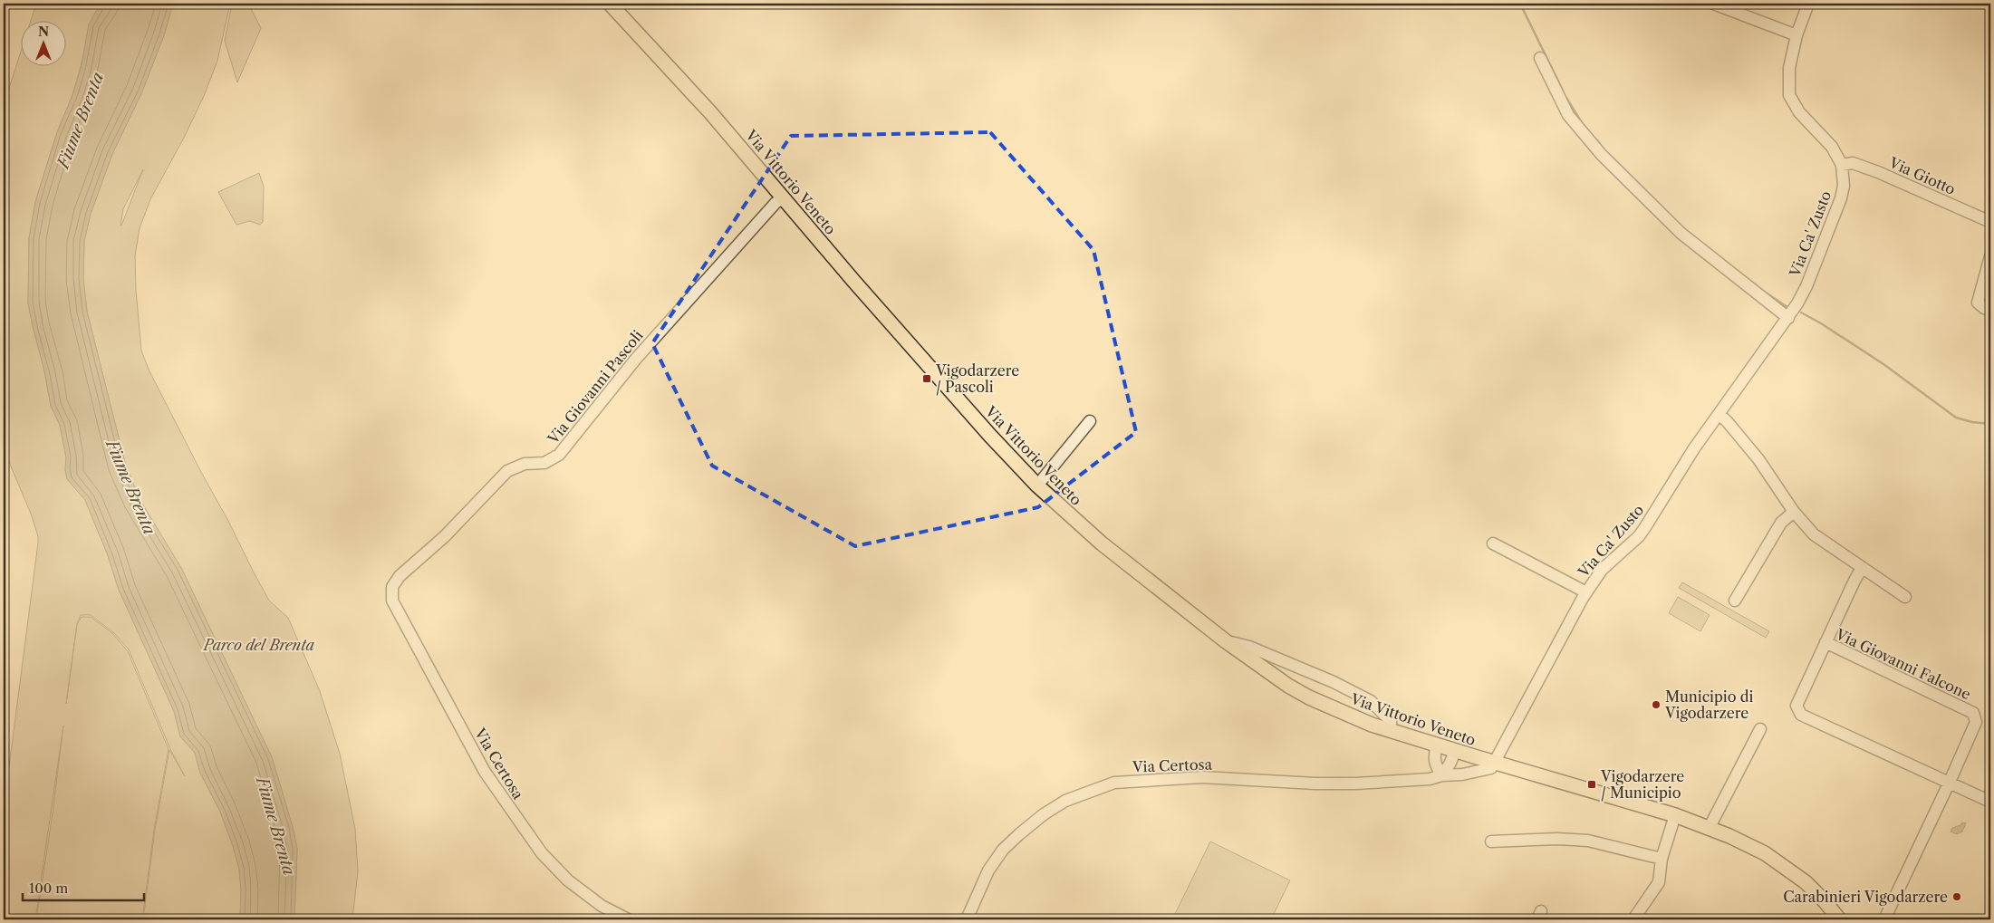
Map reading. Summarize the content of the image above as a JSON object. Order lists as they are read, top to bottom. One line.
{"streets":{"main road":["Via Vittorio Veneto"],"street":["Via Giotto","Via Ca' Zusto","Via Giovanni Pascoli","Via Giovanni Falcone","Via Certosa"]},"crossings":[["Via Giotto","Via Ca' Zusto"],["Via Vittorio Veneto","Via Ca' Zusto"],["Via Vittorio Veneto","Via Giovanni Pascoli"],["Via Vittorio Veneto","Via Certosa"],["Via Ca' Zusto","Via Certosa"],["Via Giovanni Pascoli","Via Certosa"]],"water":["Fiume Brenta"],"parks":["Parco del Brenta"],"places":{"transit":["Vigodarzere / Pascoli","Vigodarzere / Municipio"],"other":["Municipio di Vigodarzere","Carabinieri Vigodarzere"]},"scale_bar":"100 m","north":"top"}
